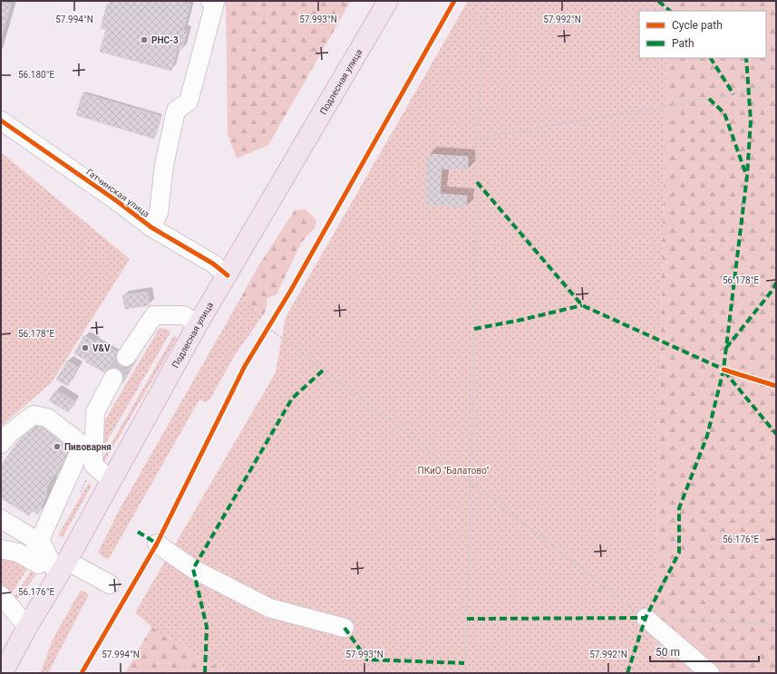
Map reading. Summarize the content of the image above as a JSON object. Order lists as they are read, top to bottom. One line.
{"streets":{"main road":["Подлесная улица"],"street":["Гатчинская улица"]},"crossings":[["Подлесная улица","Гатчинская улица"]],"parks":["ПКиО \"Балатово\""],"places":["РНС-3","V&V","Пивоварня"],"legend":["Cycle path","Path"],"scale_bar":"50 m","coordinates":["57.994°N","57.993°N","57.992°N","56.180°E","56.178°E","56.176°E"]}
